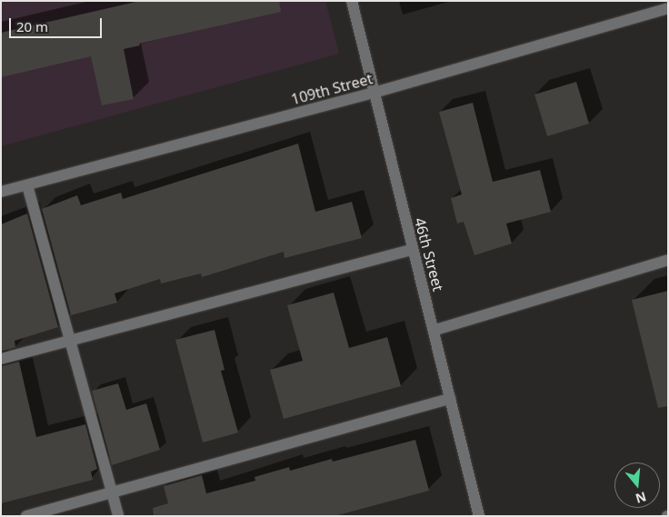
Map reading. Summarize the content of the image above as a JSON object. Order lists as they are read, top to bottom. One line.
{"streets":{"street":["109th Street","46th Street"]},"crossings":[["109th Street","46th Street"]],"scale_bar":"20 m","north":"bottom"}
